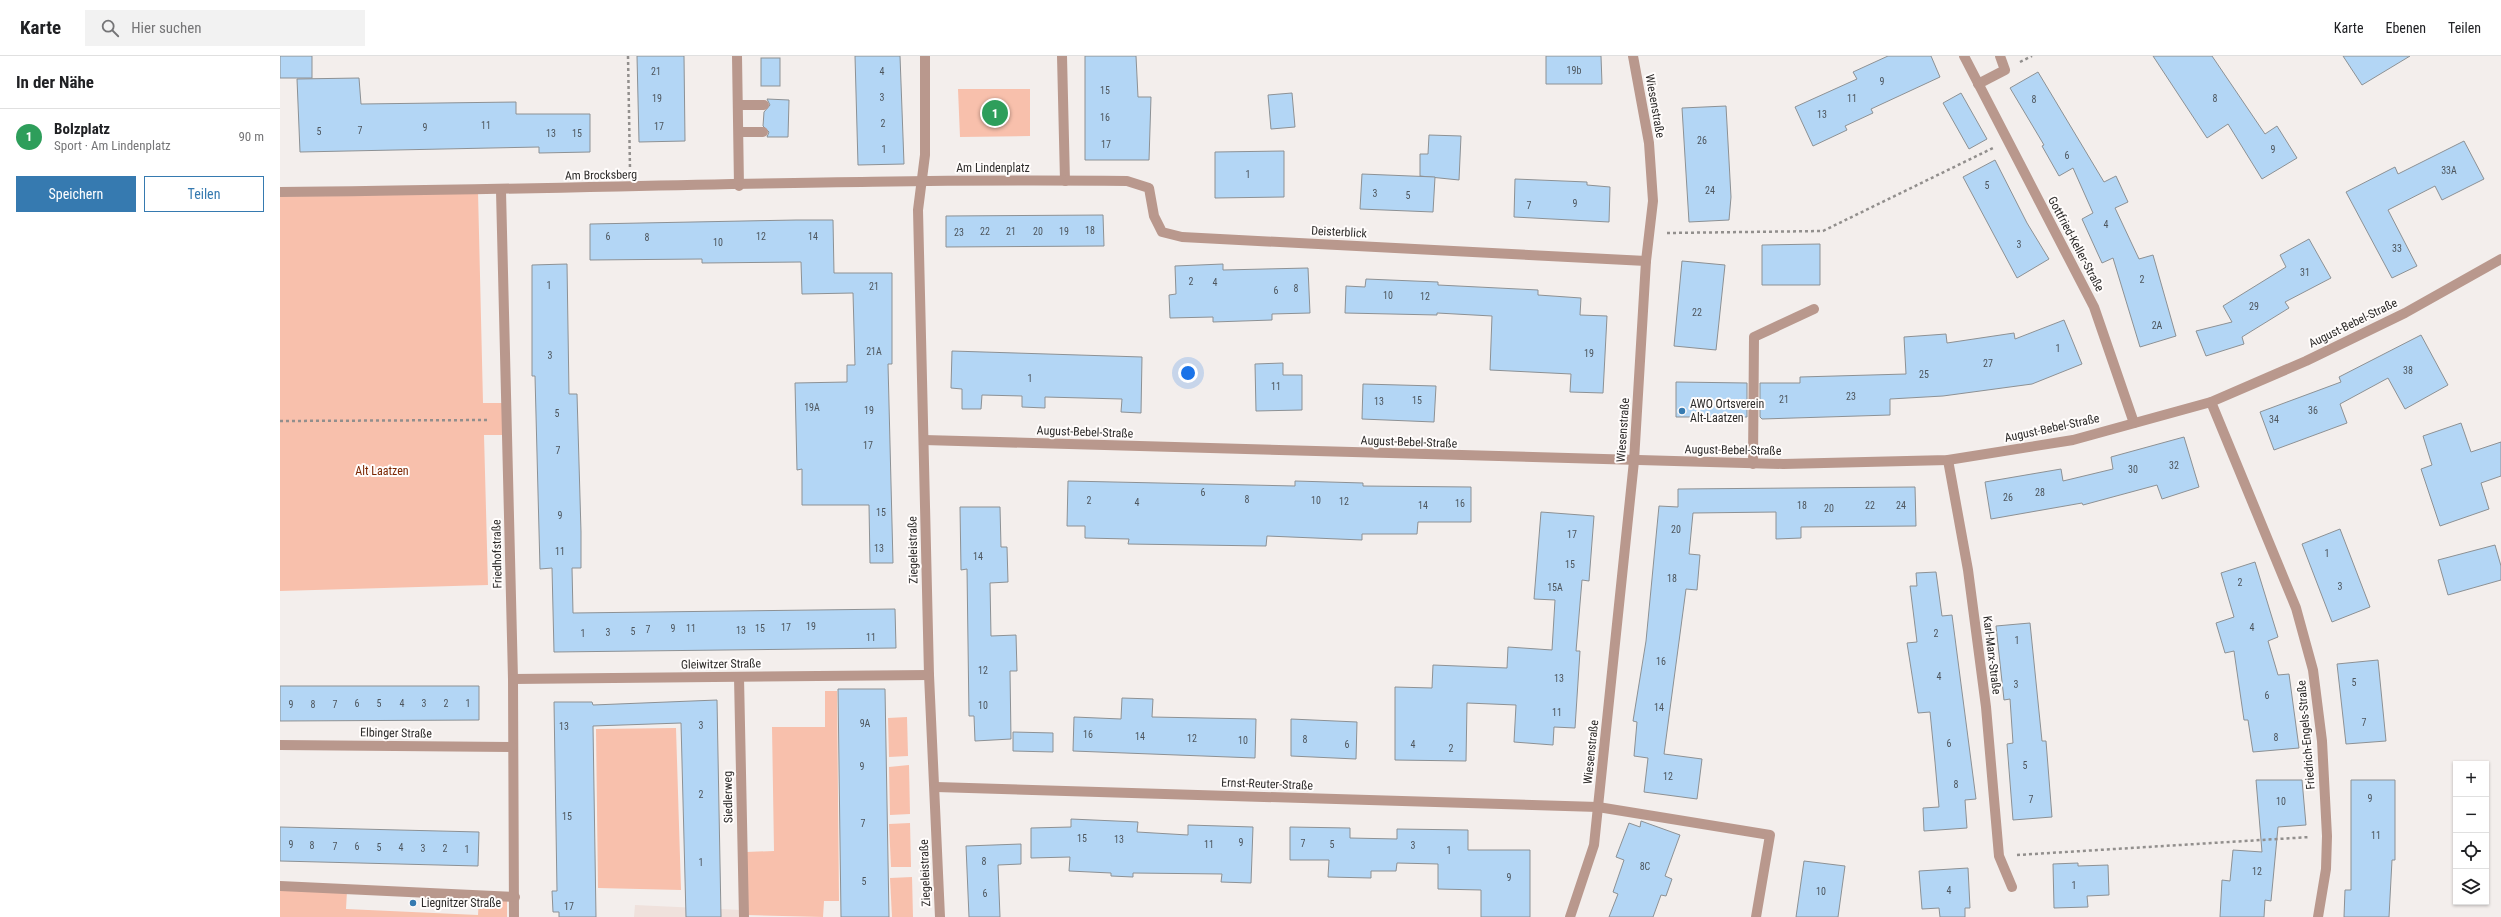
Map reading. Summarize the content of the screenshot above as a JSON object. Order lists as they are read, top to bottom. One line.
{"streets":{"street":["Wiesenstraße","Am Lindenplatz","Am Brocksberg","Deisterblick","Gottfried-Keller-Straße","August-Bebel-Straße","Ziegeleistraße","Friedhofstraße","Karl-Marx-Straße","Gleiwitzer Straße","Elbinger Straße","Friedrich-Engels-Straße","Ernst-Reuter-Straße","Siedlerweg"]},"crossings":[["Wiesenstraße","Deisterblick"],["Wiesenstraße","August-Bebel-Straße"],["Wiesenstraße","Ernst-Reuter-Straße"],["Am Lindenplatz","Am Brocksberg"],["Am Lindenplatz","Deisterblick"],["Am Lindenplatz","Ziegeleistraße"],["Am Brocksberg","Ziegeleistraße"],["Am Brocksberg","Friedhofstraße"],["Gottfried-Keller-Straße","August-Bebel-Straße"],["August-Bebel-Straße","Ziegeleistraße"],["August-Bebel-Straße","Karl-Marx-Straße"],["August-Bebel-Straße","Friedrich-Engels-Straße"],["Ziegeleistraße","Gleiwitzer Straße"],["Ziegeleistraße","Ernst-Reuter-Straße"],["Friedhofstraße","Gleiwitzer Straße"],["Friedhofstraße","Elbinger Straße"],["Gleiwitzer Straße","Siedlerweg"]],"parks":["Alt Laatzen"],"places":["AWO Ortsverein Alt-Laatzen","Liegnitzer Straße"],"house_numbers":["19b","21","4","9","15","3","19","11","8","8","13","16","2","11","17","9","7","5","13","15","26","17","1","9","6","33A","1","5","24","3","5","9","7","4","18","22","21","20","19","23","6","12","14","8","10","3","33","31","2","2","4","1","21","8","6","10","12","29","22","2A","1","21A","19","3","27","38","25","1","11","23","21","15","13","19A","19","36","5","34","17","7","32","30","6","28","26","8","2","10","12","4","16","14","18","22","24","20","15","9","20","17","13","11","1","14","15","18","2","3","15A","19","17","4","9","11","15","7","13","5","3","1","2","11","1","16","12","4","13","5","3","6","6","5","4","3","2","1","9","8","7","10","14","11","7","9A","3","13","16","14","8","12","8","10","6","6","4","2","5","9","12","8","2","9","7","10","15","7","11","15","13","9","7","9","11","5","8","3","7","6","5","4","3","2","1","1","8","1","8C","12","9","5","1","4","10","6","17"],"page":{"header":"Karte","search":"Hier suchen","nav":["Karte","Ebenen","Teilen"],"heading":"In der Nähe","pins":"1","list":[{"mark":"1","name":"Bolzplatz","note":"Sport · Am Lindenplatz","value":"90 m"}],"buttons":["Speichern","Teilen"],"map_buttons":["+","−"]}}
